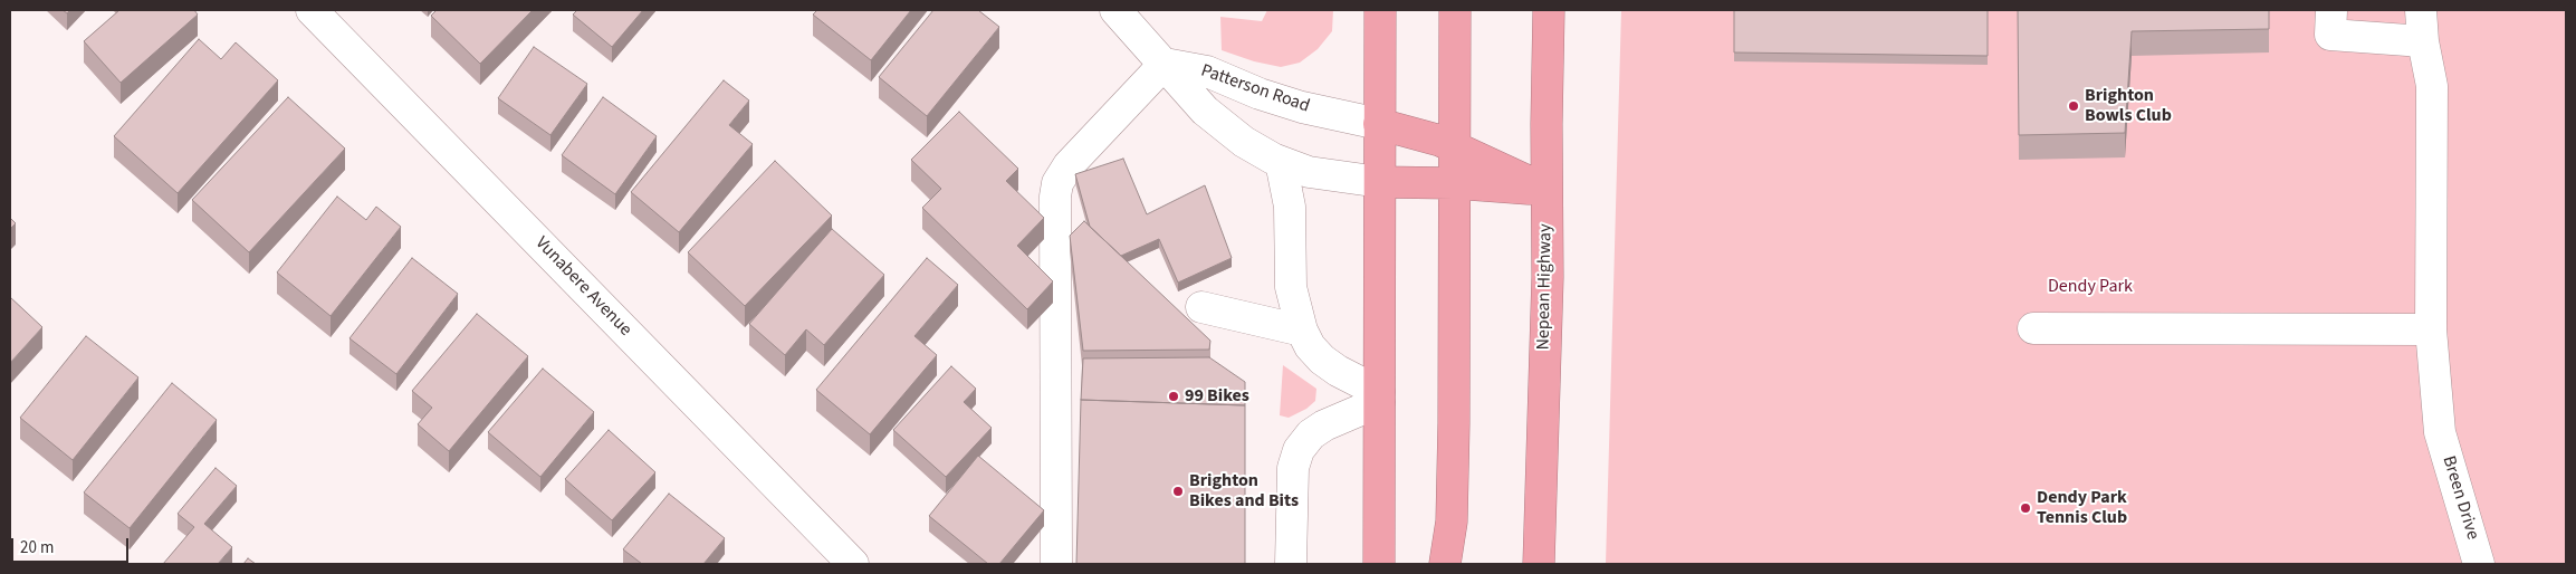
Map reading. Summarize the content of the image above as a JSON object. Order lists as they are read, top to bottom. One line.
{"streets":{"highway":["Nepean Highway"],"street":["Patterson Road","Vunabere Avenue","Breen Drive"]},"parks":["Dendy Park"],"places":["Brighton Bowls Club","99 Bikes","Brighton Bikes and Bits","Dendy Park Tennis Club"],"scale_bar":"20 m"}
